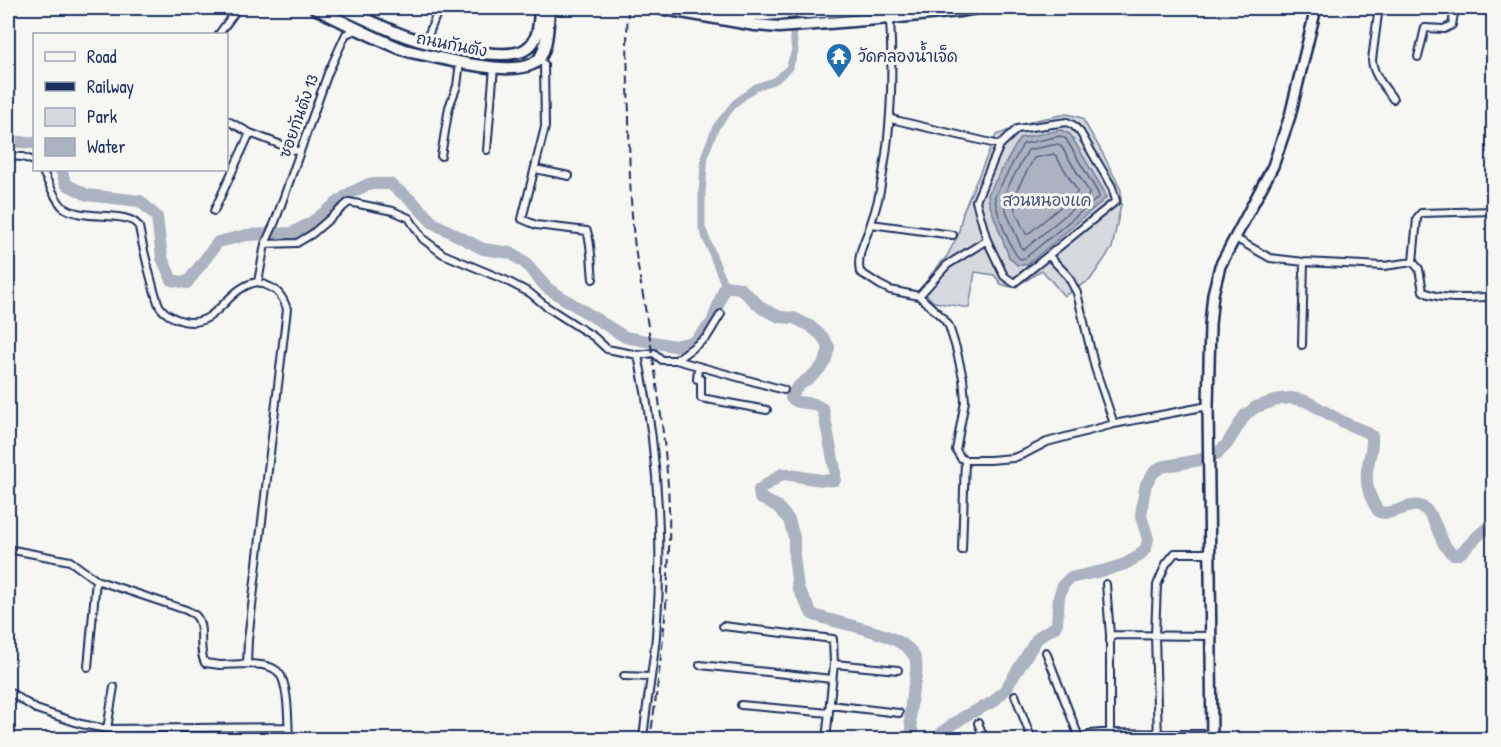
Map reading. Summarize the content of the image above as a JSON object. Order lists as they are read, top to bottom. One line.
{"streets":{"main road":["ถนนกันตัง"],"street":["ซอยกันตัง 13"]},"crossings":[["ถนนกันตัง","ซอยกันตัง 13"]],"parks":["สวนหนองแค"],"places":{"temple":["วัดคลองน้ำเจ็ด"]},"legend":["Road","Railway","Park","Water"]}
